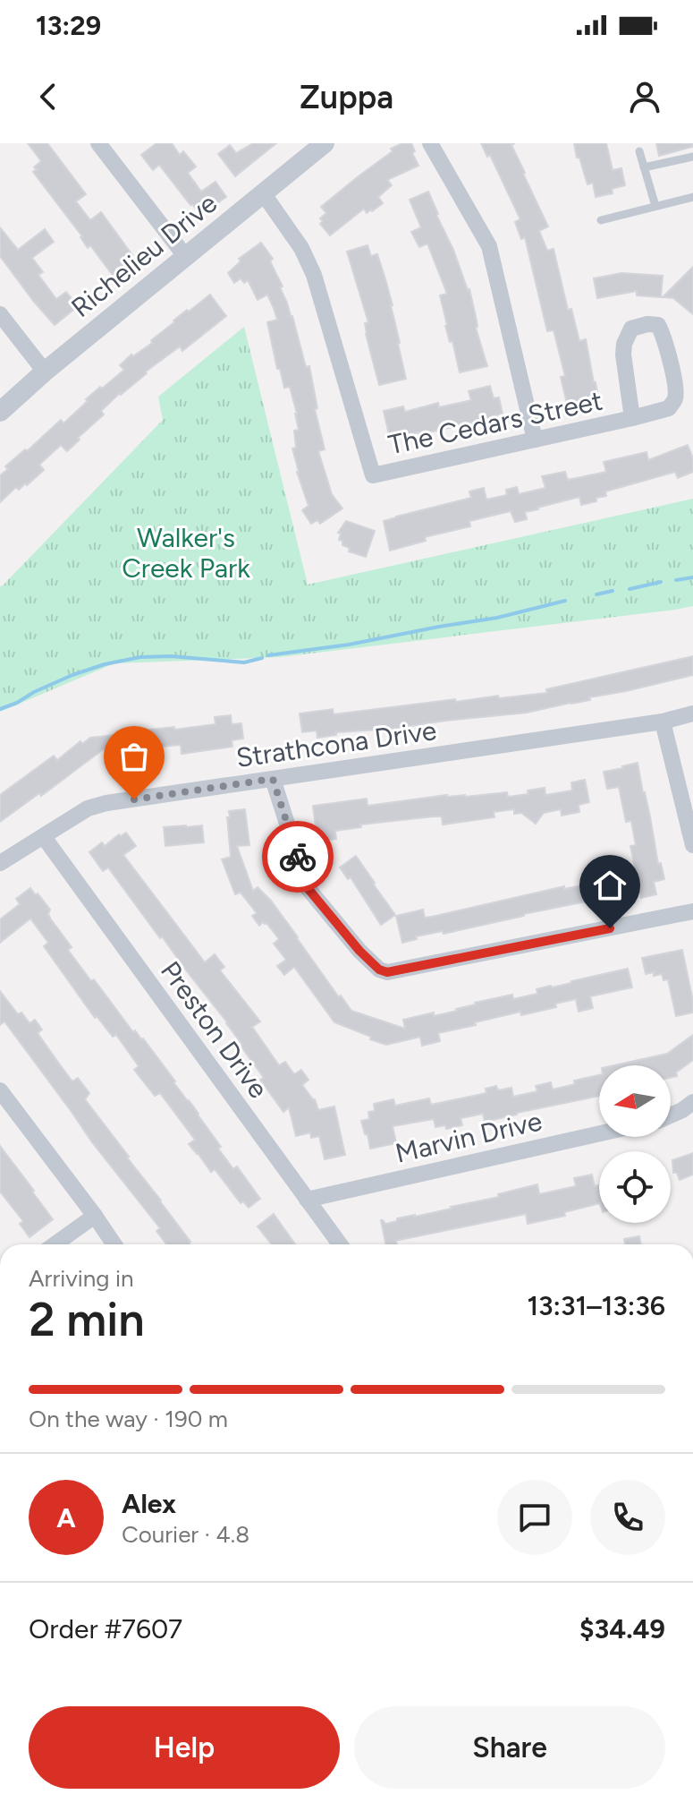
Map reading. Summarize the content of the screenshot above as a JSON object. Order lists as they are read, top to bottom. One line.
{"streets":{"street":["Richelieu Drive","The Cedars Street","Strathcona Drive","Preston Drive","Marvin Drive"]},"crossings":[["Richelieu Drive","The Cedars Street"],["Strathcona Drive","Preston Drive"],["Preston Drive","Marvin Drive"]],"parks":["Walker's Creek Park"],"north":"left","page":{"status":"13:29","header":"Zuppa","heading":["2 min","Arriving in","13:31–13:36"],"panel":["Alex","Courier · 4.8","Order #7607","$34.49"],"bar":"On the way · 190 m","round":"A","buttons":["Help","Share"]}}
